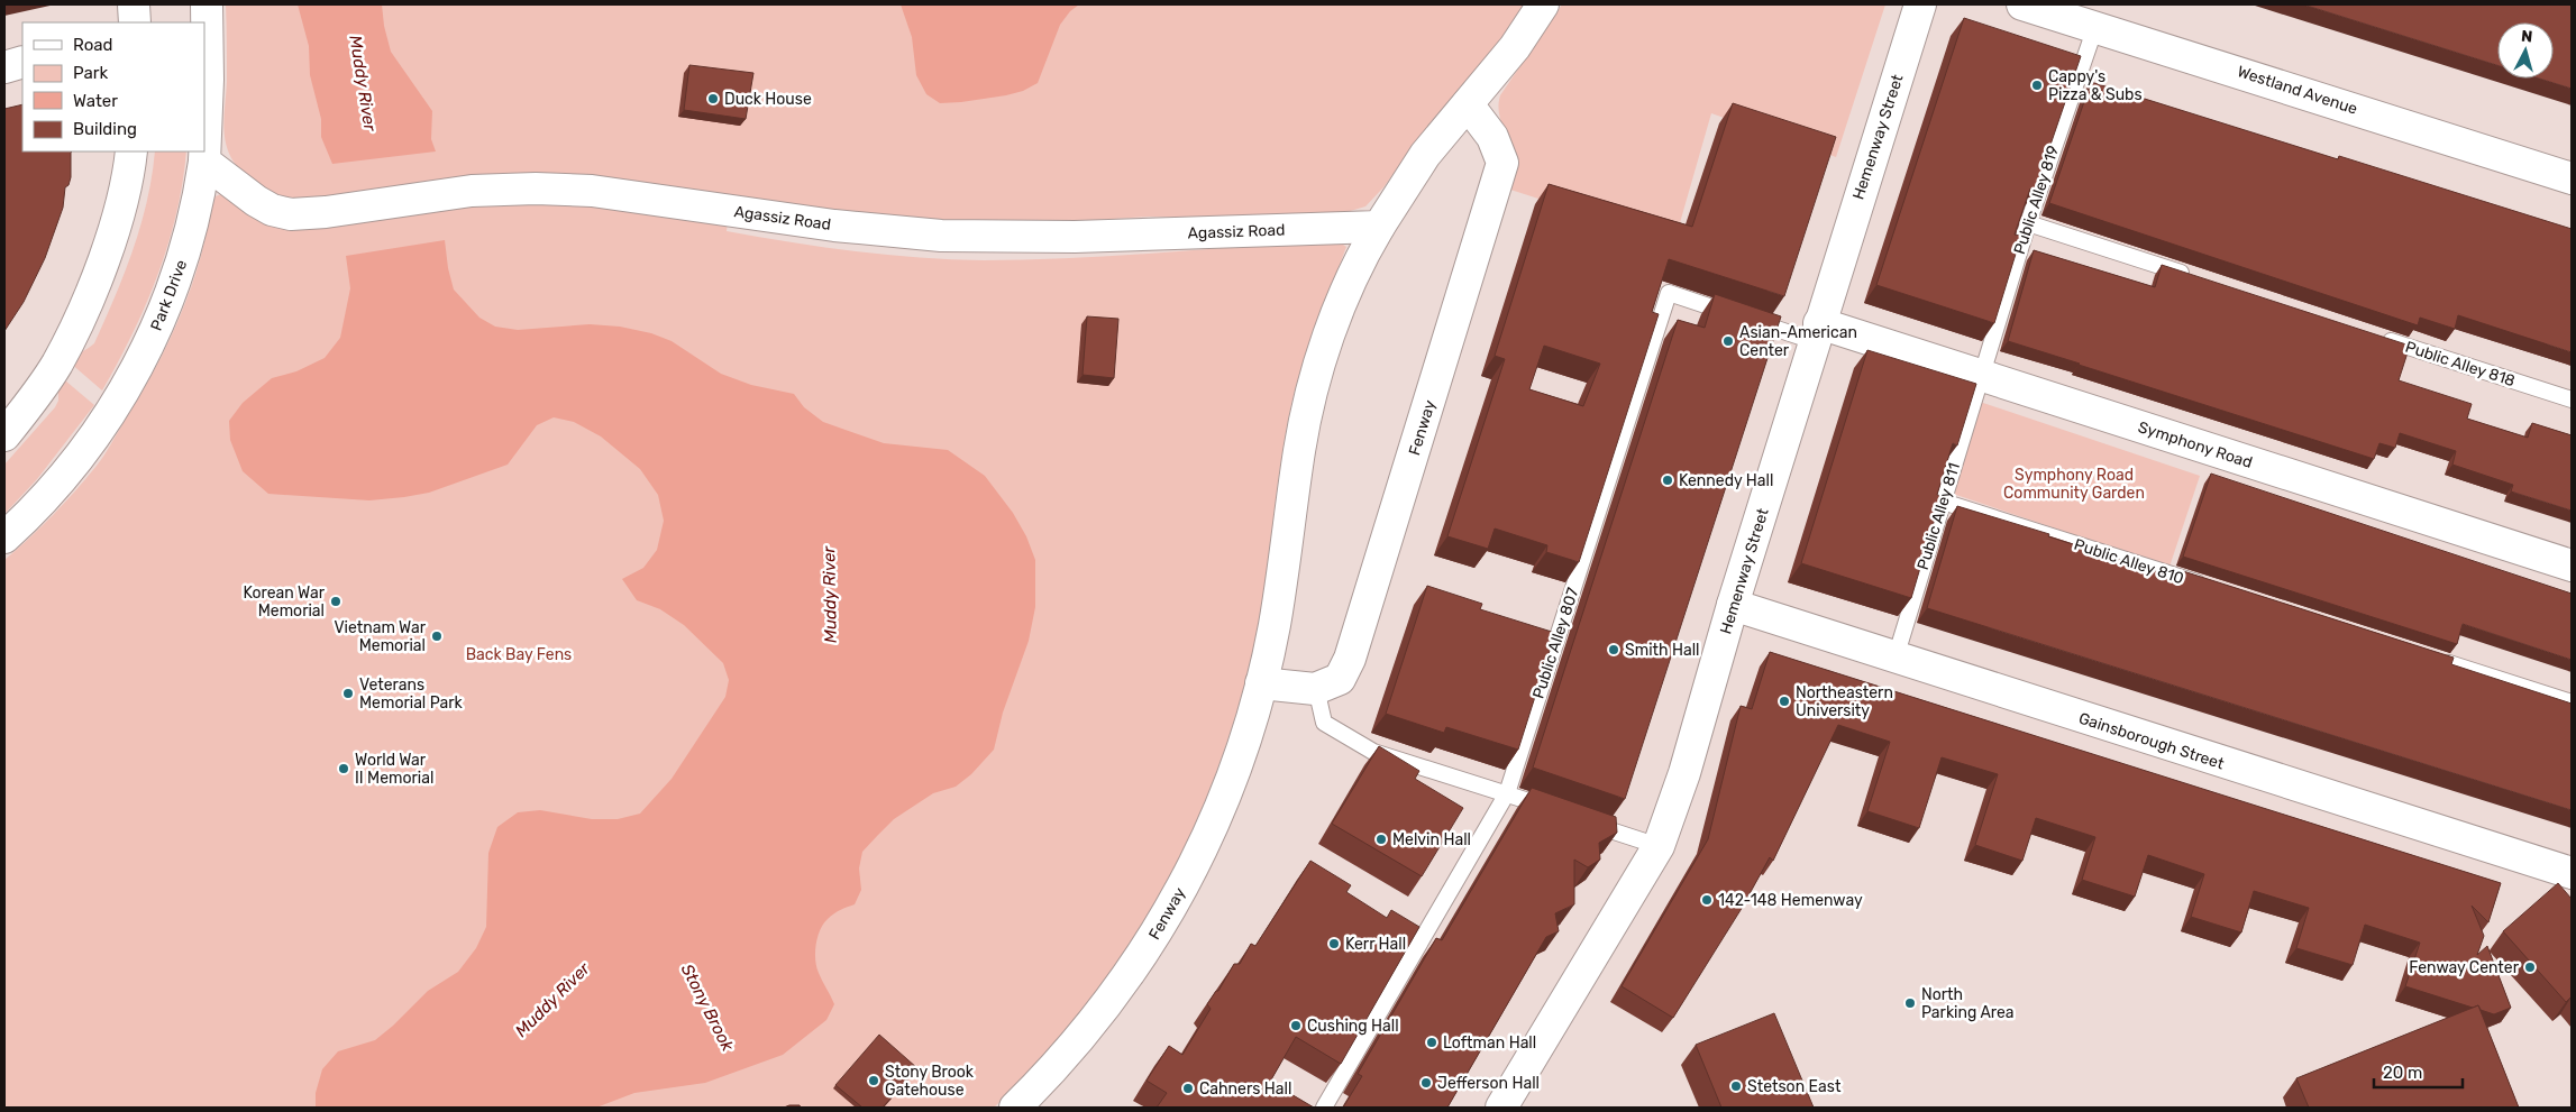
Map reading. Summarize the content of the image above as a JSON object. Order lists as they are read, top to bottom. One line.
{"streets":{"main road":["Westland Avenue","Hemenway Street","Agassiz Road","Park Drive","Fenway","Symphony Road","Gainsborough Street"],"lane":["Public Alley 819","Public Alley 818","Public Alley 811","Public Alley 810","Public Alley 807"]},"crossings":[["Westland Avenue","Public Alley 819"],["Hemenway Street","Symphony Road"],["Hemenway Street","Public Alley 807"],["Hemenway Street","Gainsborough Street"],["Public Alley 819","Symphony Road"],["Public Alley 819","Public Alley 811"],["Agassiz Road","Park Drive"],["Agassiz Road","Fenway"],["Symphony Road","Public Alley 811"],["Symphony Road","Public Alley 807"],["Public Alley 811","Public Alley 810"],["Public Alley 811","Gainsborough Street"]],"water":["Muddy River","Stony Brook"],"parks":["Symphony Road Community Garden","Back Bay Fens"],"places":["Cappy's Pizza & Subs","Duck House","Asian-American Center","Kennedy Hall","Korean War Memorial","Vietnam War Memorial","Smith Hall","Veterans Memorial Park","Northeastern University","World War II Memorial","Melvin Hall","142-148 Hemenway","Kerr Hall","Fenway Center","North Parking Area","Cushing Hall","Loftman Hall","Stony Brook Gatehouse","Jefferson Hall","Stetson East","Cahners Hall"],"legend":["Road","Park","Water","Building"],"scale_bar":"20 m","north":"top"}
